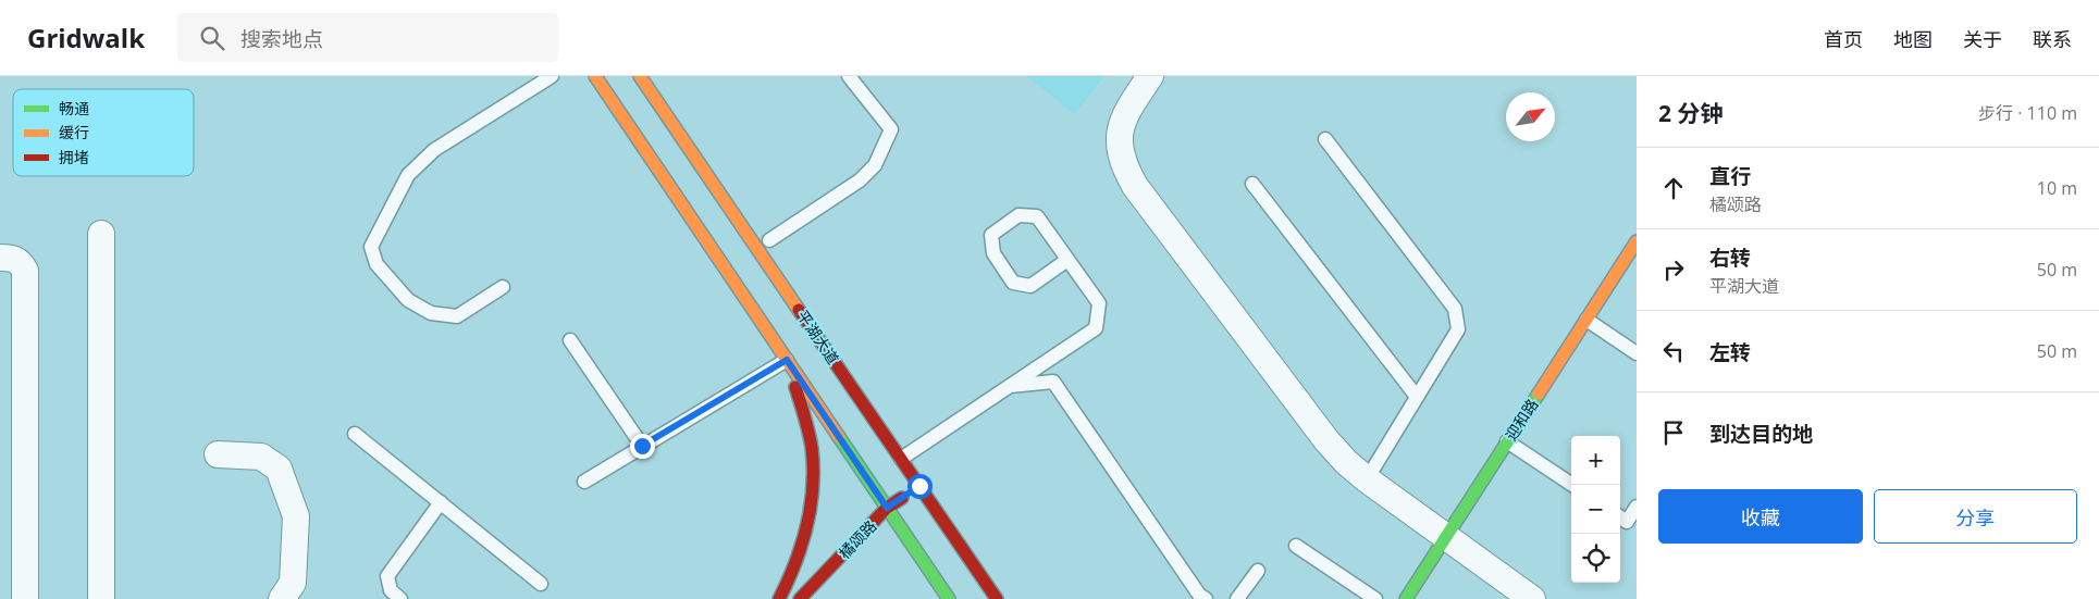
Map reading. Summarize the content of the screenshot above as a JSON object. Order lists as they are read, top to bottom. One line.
{"streets":{"main road":["平湖大道","迎和路","橘颂路"]},"crossings":[["平湖大道","橘颂路"]],"legend":["畅通","缓行","拥堵"],"north":"top right","page":{"header":"Gridwalk","search":"搜索地点","nav":["首页","地图","关于","联系"],"heading":["2 分钟","步行 · 110 m"],"list":[["直行","橘颂路","10 m"],["右转","平湖大道","50 m"],["左转","50 m"],"到达目的地"],"map_buttons":["+","−"],"buttons":["收藏","分享"]}}
